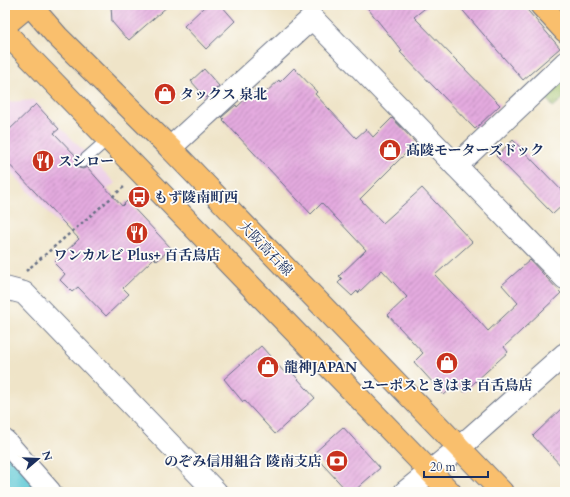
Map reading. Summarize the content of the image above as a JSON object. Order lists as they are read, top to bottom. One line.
{"streets":{"main road":["大阪高石線"]},"places":{"shop":["タックス 泉北","髙陵モーターズドック","ユーポスときはま 百舌鳥店","龍神JAPAN"],"restaurant":["スシロー","ワンカルビ Plus+ 百舌鳥店"],"bus stop":["もず陵南町西"],"bank":["のぞみ信用組合 陵南支店"]},"scale_bar":"20 m","north":"right"}
